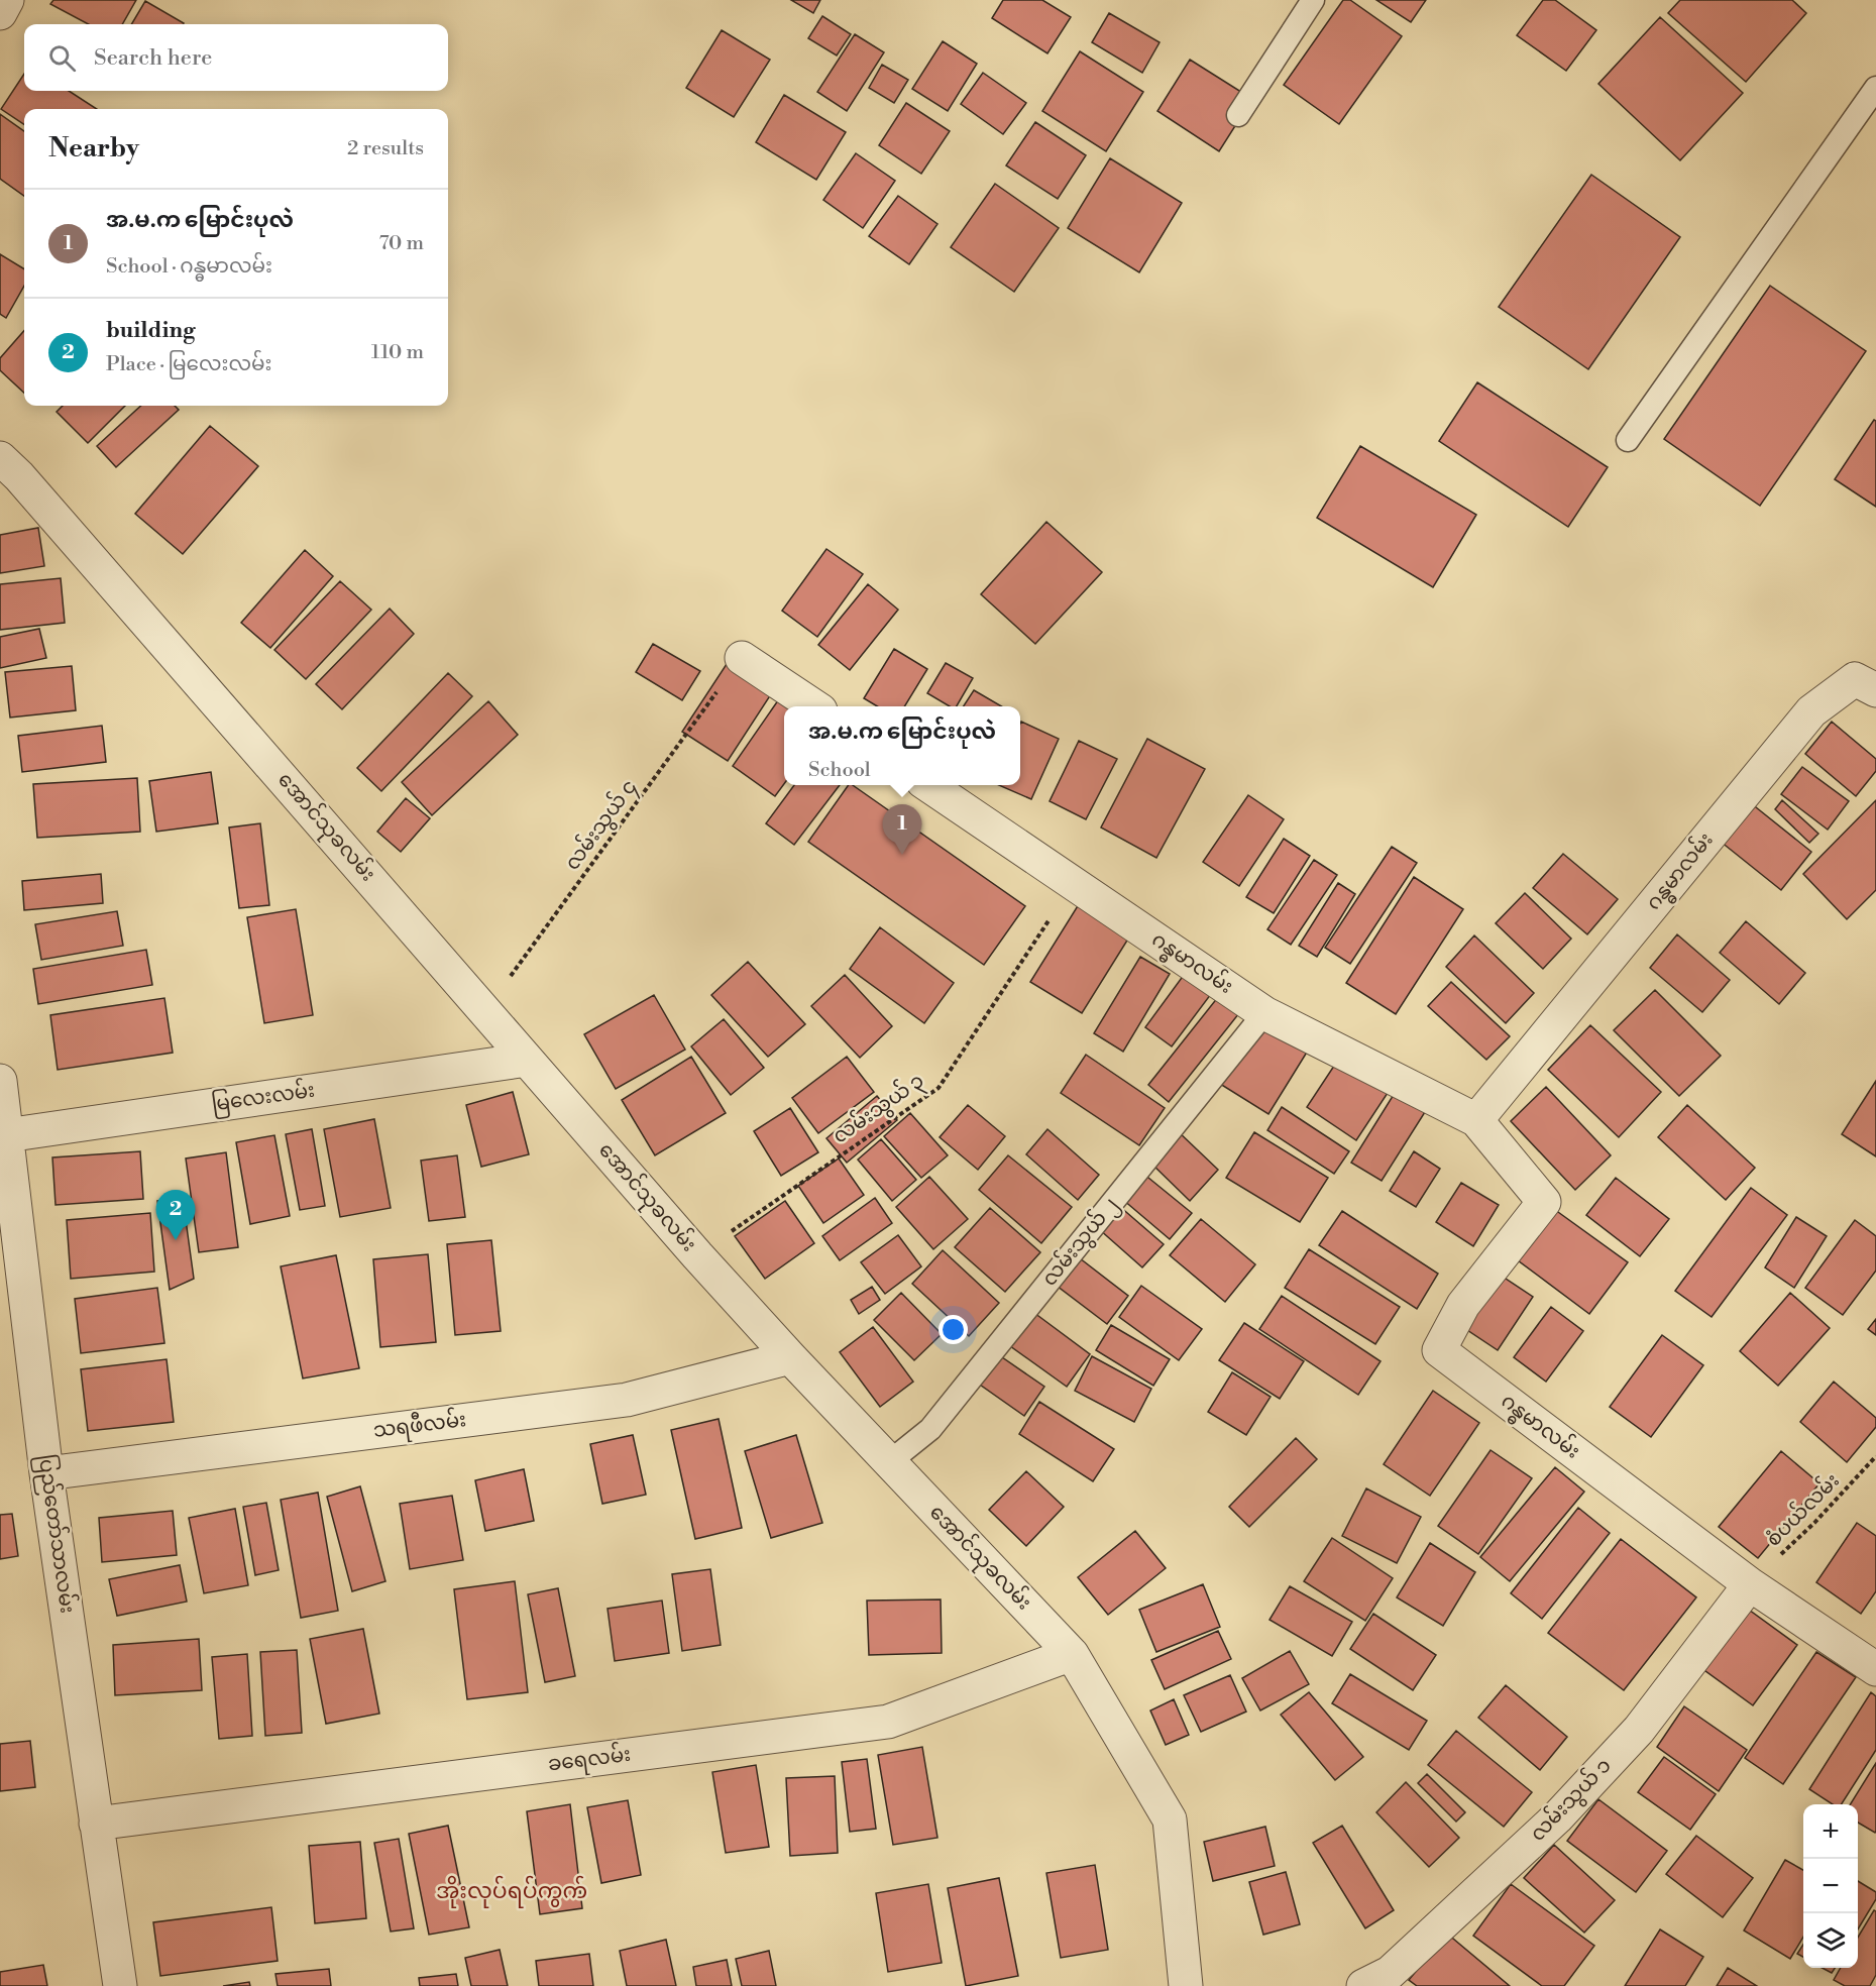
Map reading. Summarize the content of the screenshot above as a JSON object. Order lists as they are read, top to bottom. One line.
{"streets":{"street":["အောင်သုခလမ်း","ဂန္ဓမာလမ်း","မြလေးလမ်း","သရဖီလမ်း","ပြည်တော်သာလမ်း","ခရေလမ်း","လမ်းသွယ် ၁"],"lane":["လမ်းသွယ် ၂"],"path":["လမ်းသွယ် ၄","လမ်းသွယ် ၃","စံပယ်လမ်း"]},"crossings":[["လမ်းသွယ် ၄","အောင်သုခလမ်း"],["အောင်သုခလမ်း","မြလေးလမ်း"],["အောင်သုခလမ်း","လမ်းသွယ် ၃"],["အောင်သုခလမ်း","လမ်းသွယ် ၂"],["အောင်သုခလမ်း","သရဖီလမ်း"],["အောင်သုခလမ်း","ခရေလမ်း"],["ဂန္ဓမာလမ်း","လမ်းသွယ် ၃"],["ဂန္ဓမာလမ်း","လမ်းသွယ် ၂"],["ဂန္ဓမာလမ်း","စံပယ်လမ်း"],["ဂန္ဓမာလမ်း","လမ်းသွယ် ၁"],["မြလေးလမ်း","ပြည်တော်သာလမ်း"],["သရဖီလမ်း","ပြည်တော်သာလမ်း"],["စံပယ်လမ်း","လမ်းသွယ် ၁"],["ပြည်တော်သာလမ်း","ခရေလမ်း"]],"districts":["အိုးလုပ်ရပ်ကွက်"],"page":{"search":"Search here","heading":["Nearby","2 results"],"list":[{"mark":"1","name":"အ.မ.က မြောင်းပုလဲ","note":"School · ဂန္ဓမာလမ်း","value":"70 m"},{"mark":"2","name":"building","note":"Place · မြလေးလမ်း","value":"110 m"}],"popup":["အ.မ.က မြောင်းပုလဲ","School"],"pins":["1","2"],"map_buttons":["+","−"]}}
